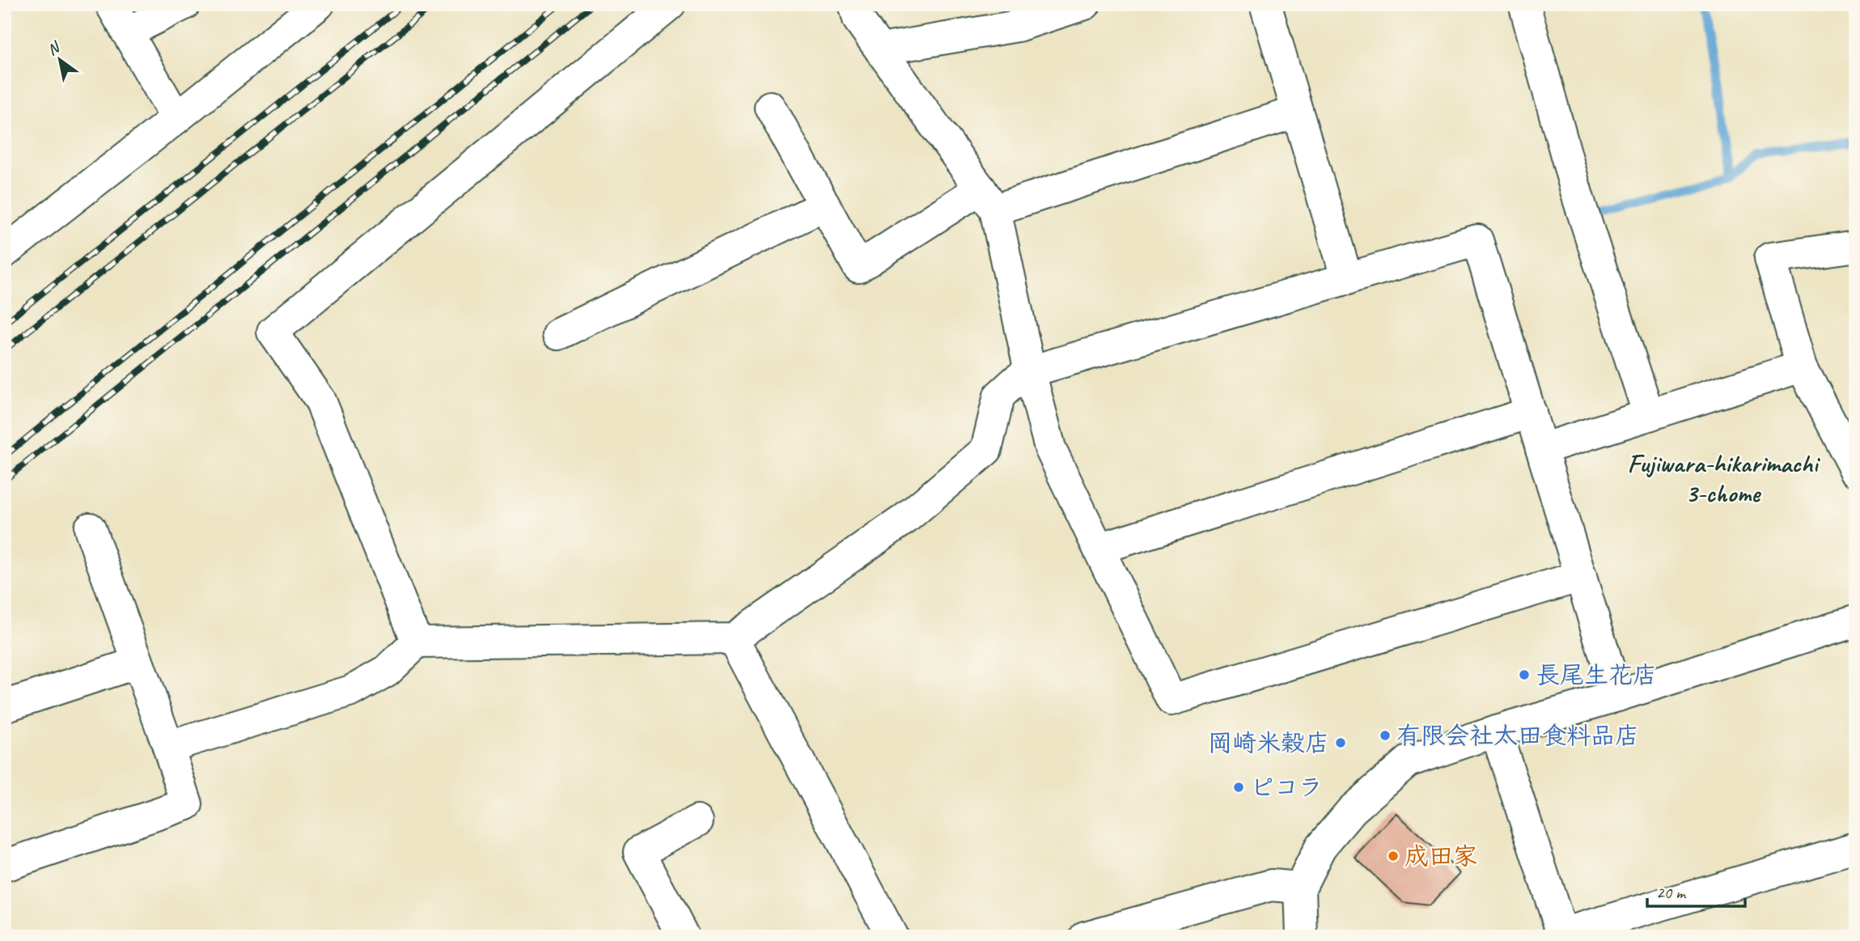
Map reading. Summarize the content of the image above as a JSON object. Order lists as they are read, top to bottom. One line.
{"districts":["Fujiwara-hikarimachi 3-chome"],"places":["長尾生花店","有限会社太田食料品店","岡崎米穀店","ピコラ","成田家"],"scale_bar":"20 m","north":"top left"}
